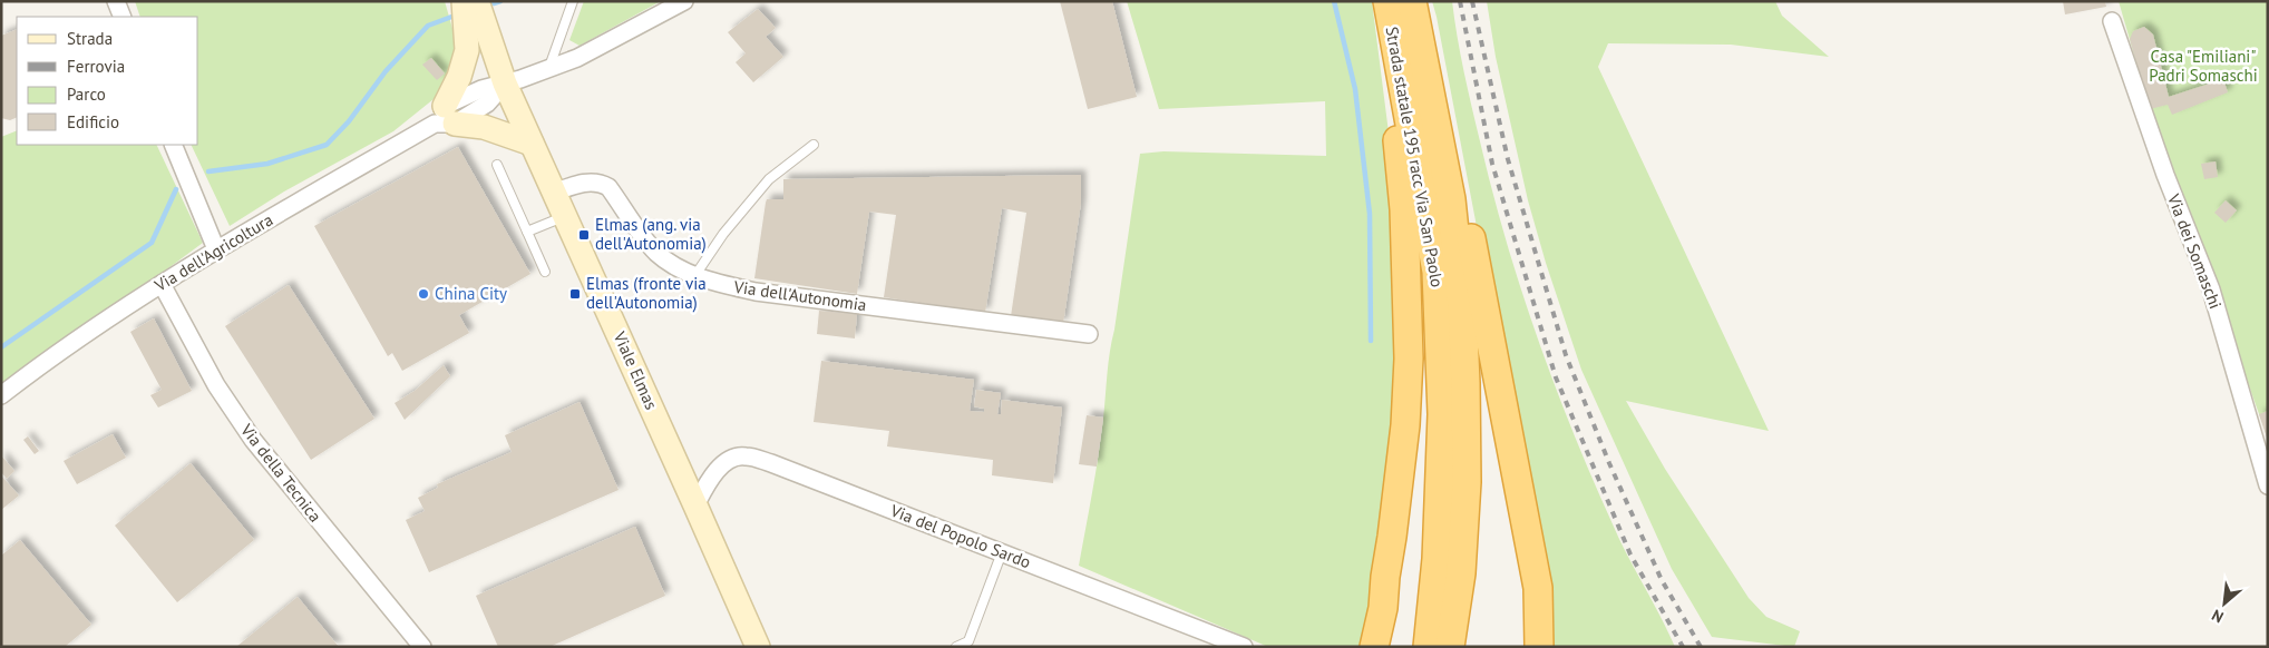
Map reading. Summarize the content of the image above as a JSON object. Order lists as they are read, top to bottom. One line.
{"streets":{"highway":["Strada statale 195 racc Via San Paolo"],"main road":["Viale Elmas"],"street":["Via dei Somaschi","Via dell'Agricoltura","Via dell'Autonomia","Via della Tecnica","Via del Popolo Sardo"]},"crossings":[["Via dell'Agricoltura","Viale Elmas"],["Via dell'Agricoltura","Via della Tecnica"],["Via dell'Autonomia","Viale Elmas"],["Viale Elmas","Via del Popolo Sardo"]],"parks":["Casa \"Emiliani\" Padri Somaschi"],"places":{"transit":["Elmas (ang. via dell'Autonomia)","Elmas (fronte via dell'Autonomia)"],"other":["China City"]},"legend":["Strada","Ferrovia","Parco","Edificio"],"north":"bottom left"}
